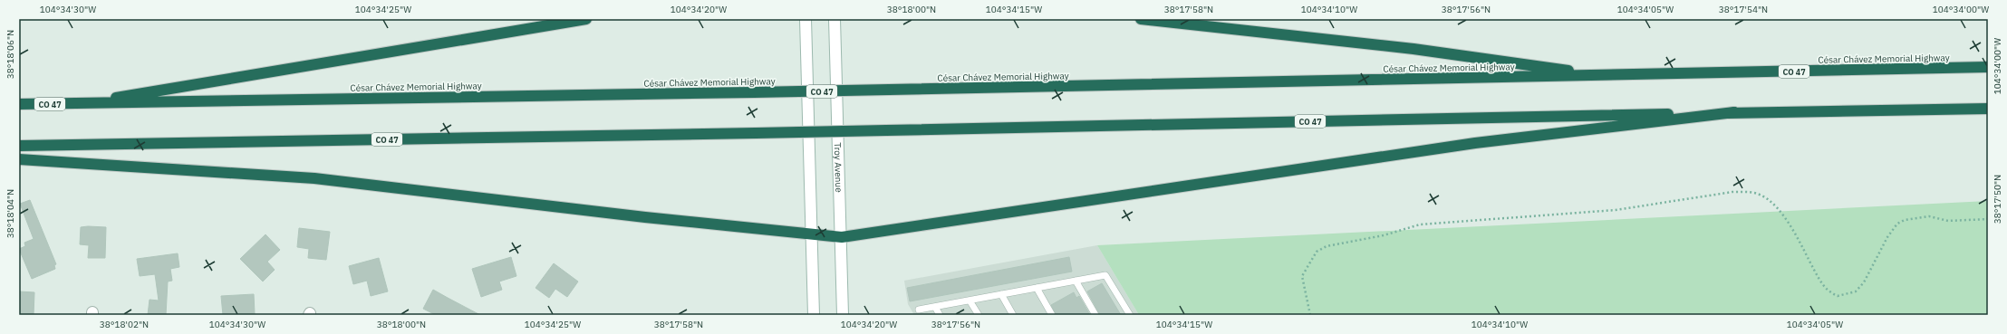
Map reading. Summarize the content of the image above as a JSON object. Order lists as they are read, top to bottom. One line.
{"streets":{"highway":["César Chávez Memorial Highway","CO 47"],"main road":["Troy Avenue"]},"coordinates":["104°34'30\"W","104°34'25\"W","104°34'20\"W","38°18'00\"N","104°34'15\"W","38°17'58\"N","104°34'10\"W","38°17'56\"N","104°34'05\"W","38°17'54\"N","104°34'00\"W","38°18'06\"N","38°17'50\"N","38°18'04\"N","38°18'02\"N"]}
